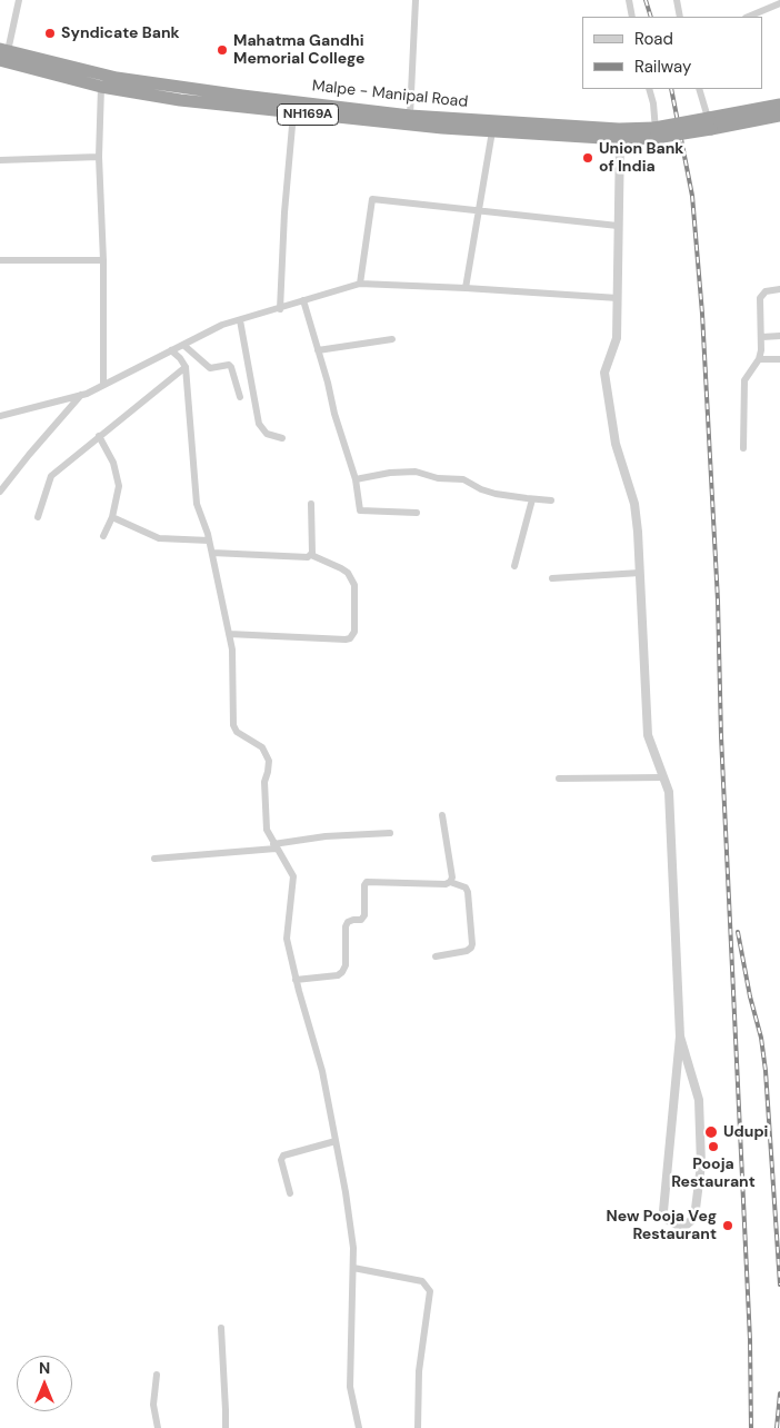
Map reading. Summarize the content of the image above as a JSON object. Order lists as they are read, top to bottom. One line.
{"streets":{"highway":["Malpe - Manipal Road","NH169A"]},"crossings":[["Malpe - Manipal Road","NH169A"]],"places":["Syndicate Bank","Mahatma Gandhi Memorial College","Union Bank of India","Udupi","Pooja Restaurant","New Pooja Veg Restaurant"],"legend":["Road","Railway"],"north":"top"}
